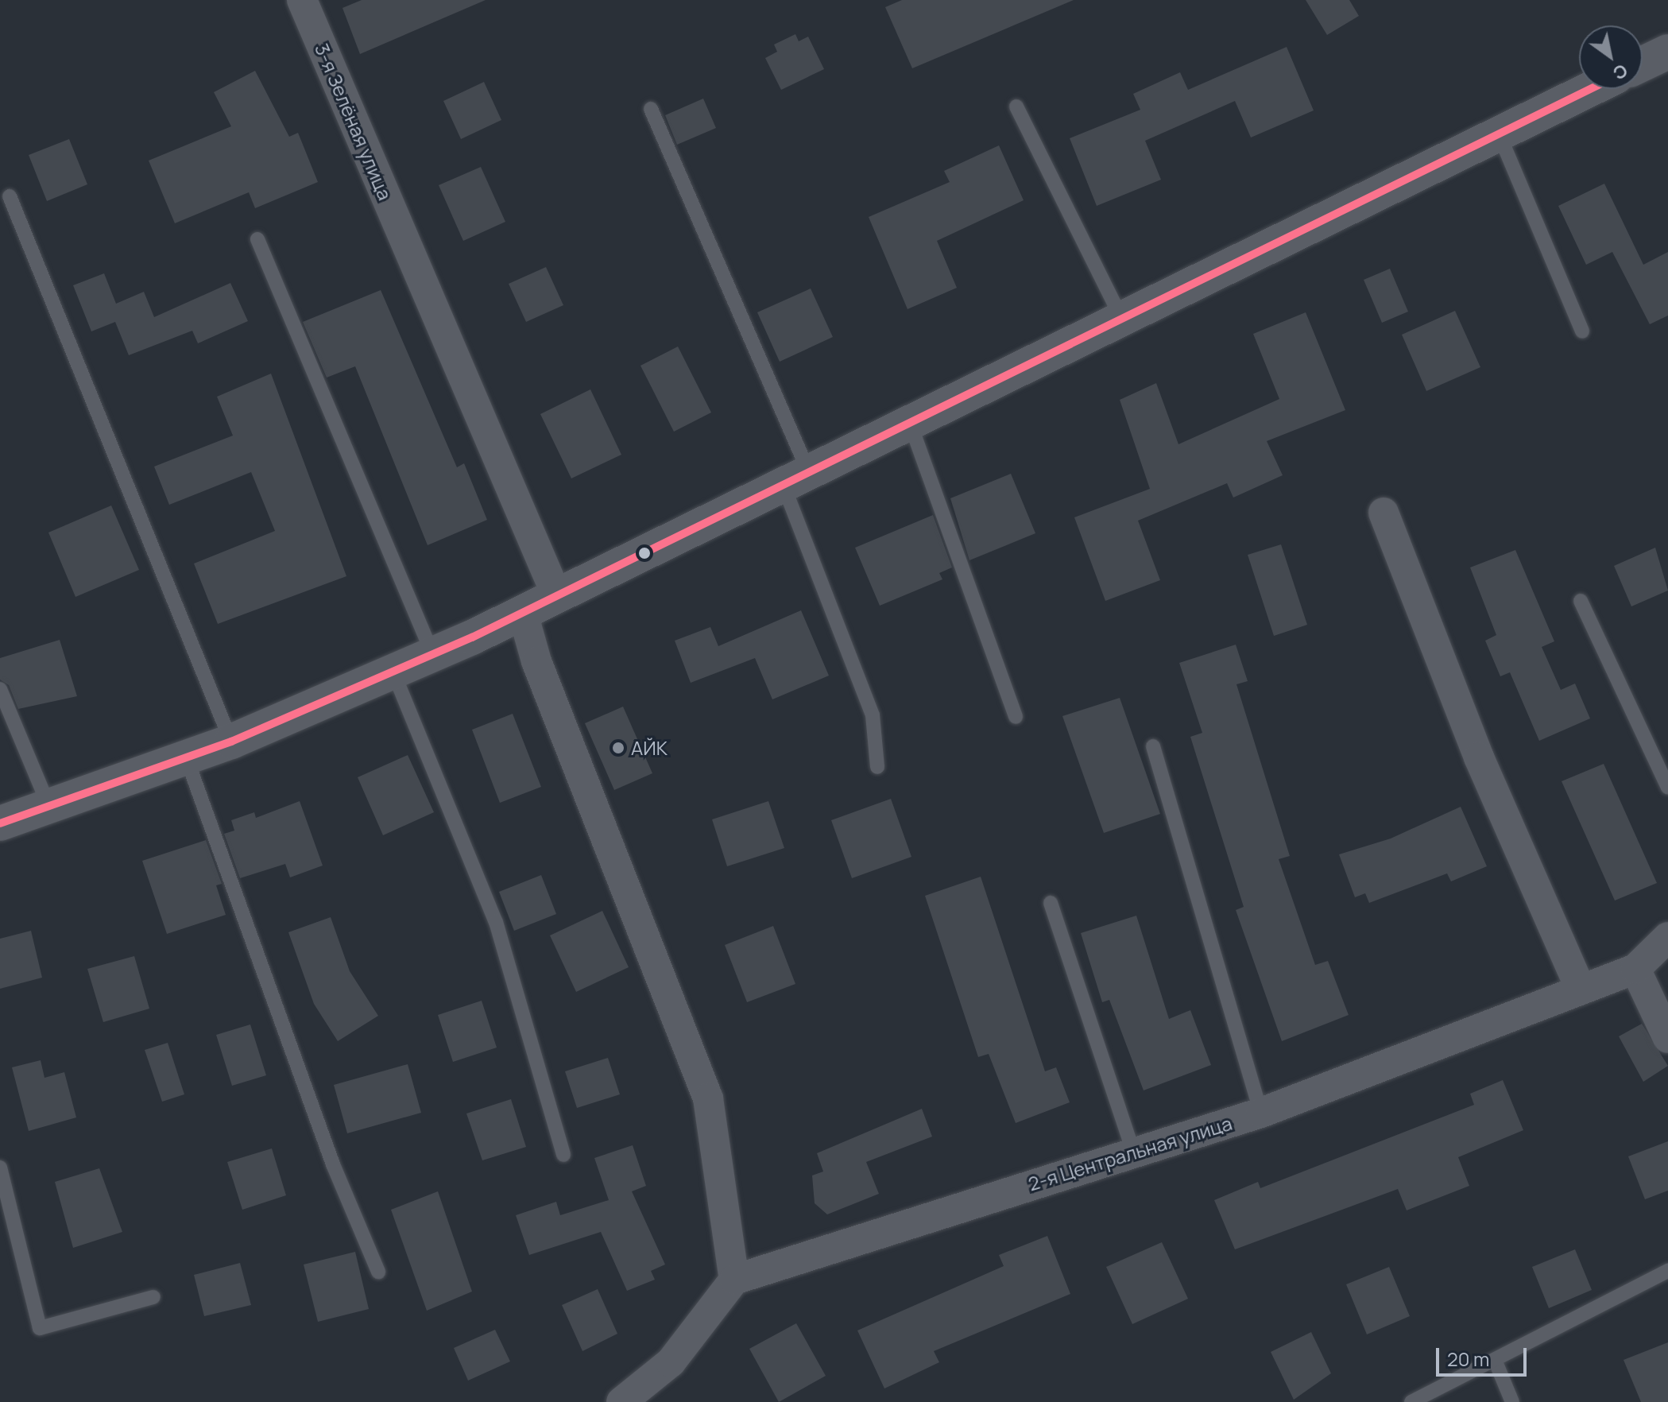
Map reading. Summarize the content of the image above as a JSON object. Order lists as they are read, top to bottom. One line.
{"streets":{"street":["3-я Зелёная улица","2-я Центральная улица"]},"places":["АЙК"],"scale_bar":"20 m","north":"bottom right"}
